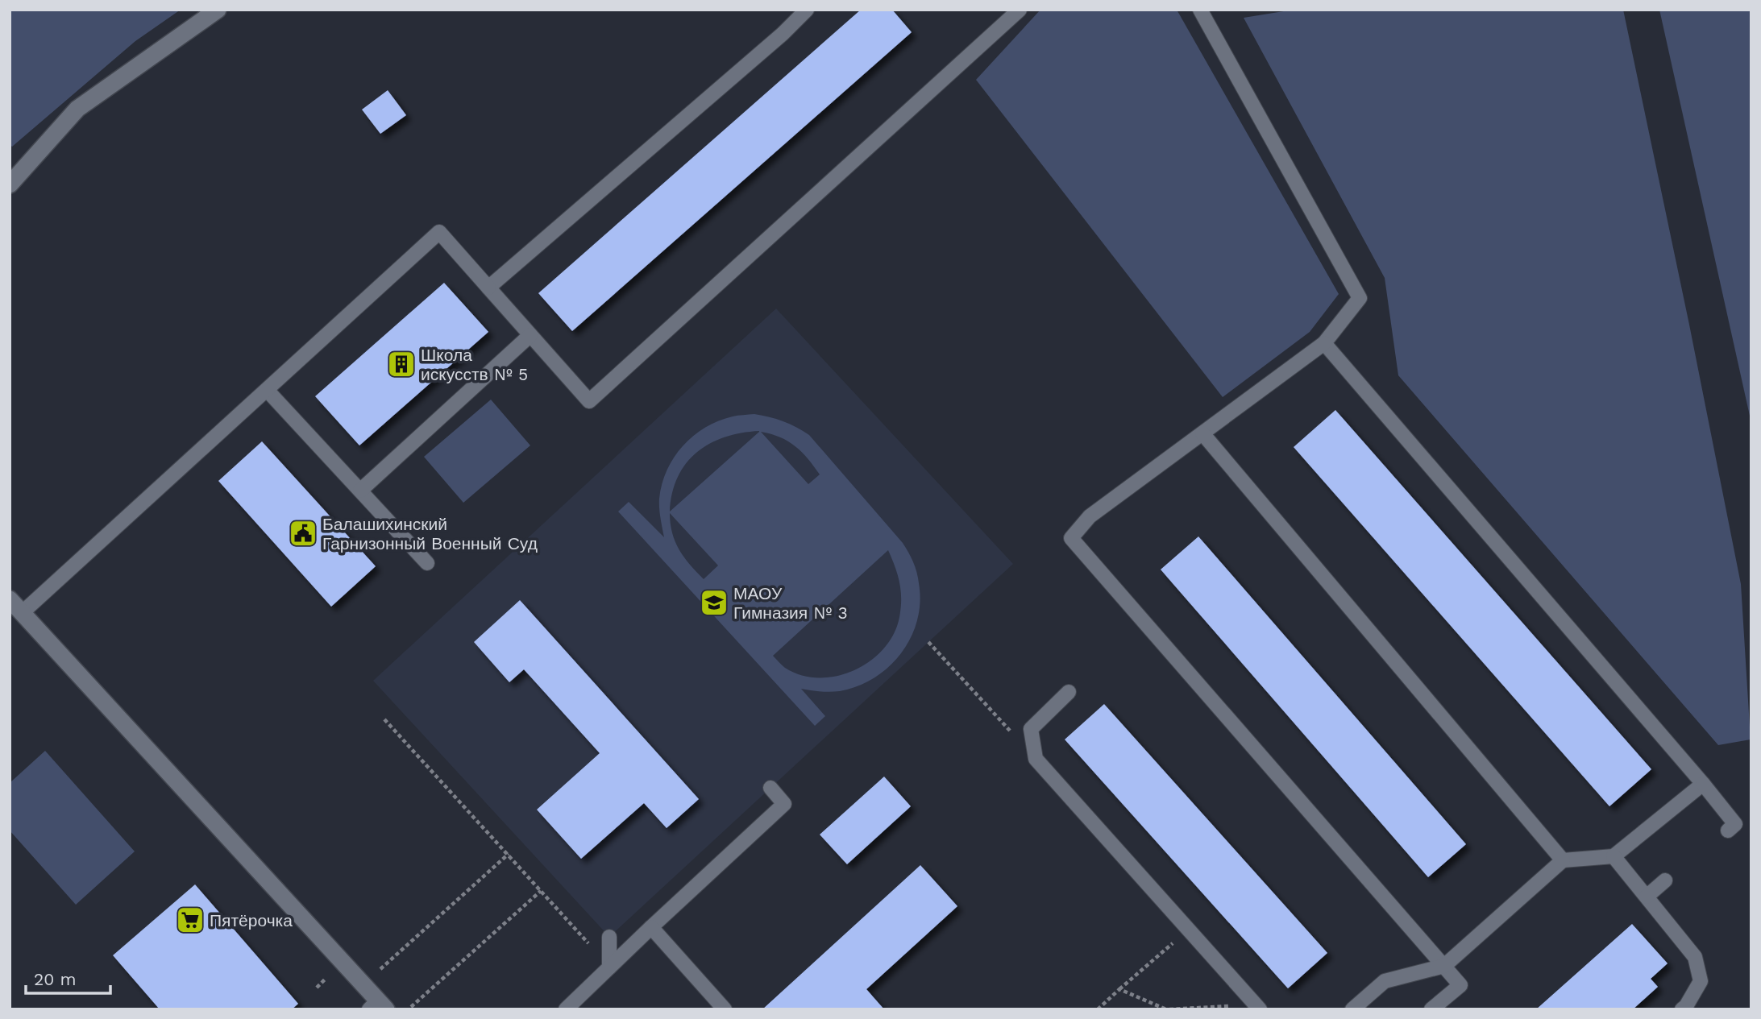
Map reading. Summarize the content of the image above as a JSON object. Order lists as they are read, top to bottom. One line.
{"places":{"building":["Школа искусств № 5"],"public building":["Балашихинский Гарнизонный Военный Суд"],"school or university":["МАОУ Гимназия № 3"],"supermarket":["Пятёрочка"]},"scale_bar":"20 m"}
